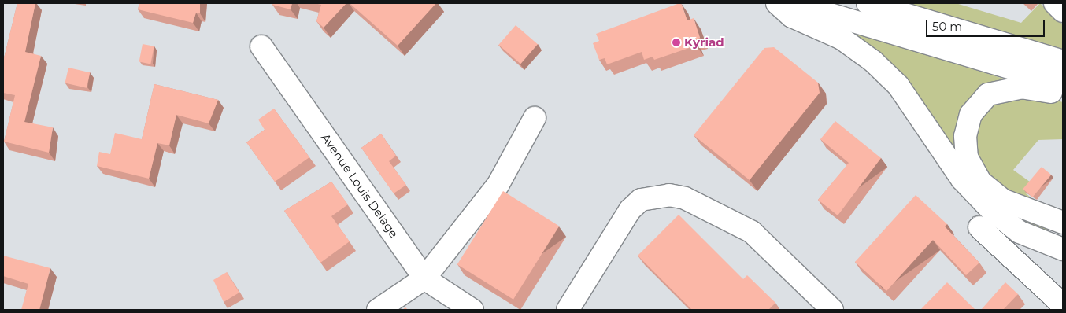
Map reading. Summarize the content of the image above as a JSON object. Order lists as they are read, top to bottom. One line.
{"streets":{"main road":["Avenue Louis Delage"]},"places":["Kyriad"],"scale_bar":"50 m"}
